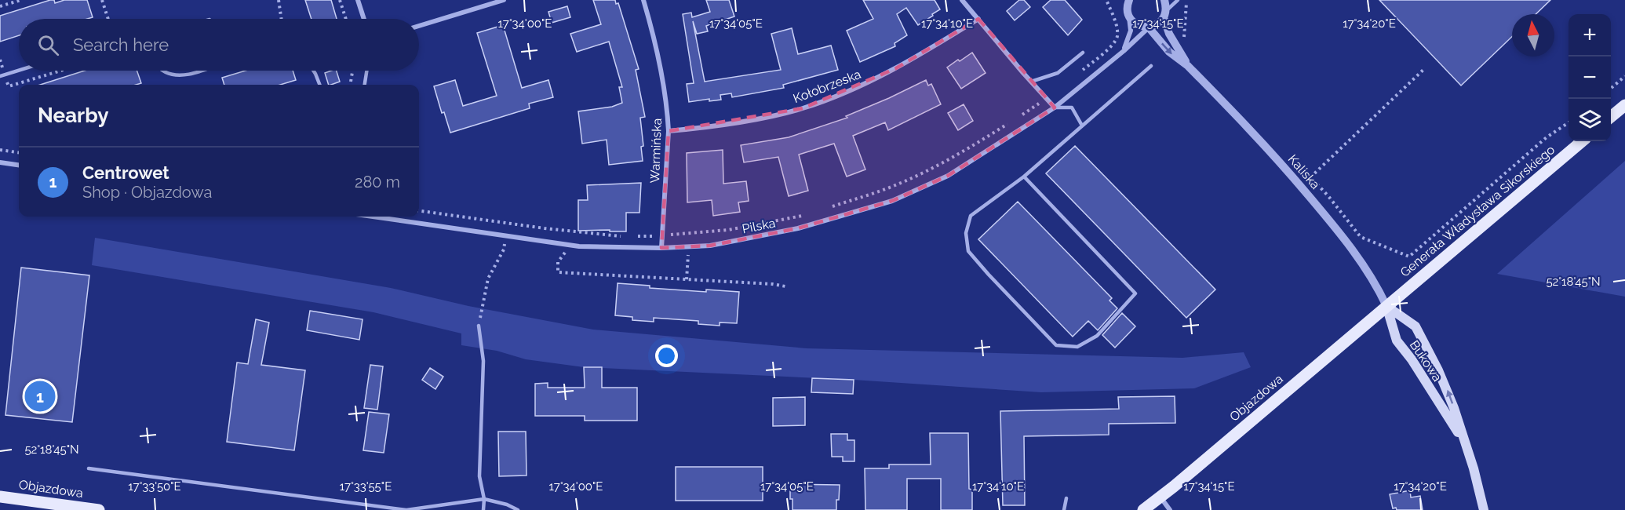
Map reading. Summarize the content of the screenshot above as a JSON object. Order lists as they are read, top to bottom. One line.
{"streets":{"main road":["Generała Władysława Sikorskiego","Bukowa","Objazdowa"],"street":["Kołobrzeska","Warmińska","Kaliska","Pilska"]},"crossings":[["Kołobrzeska","Warmińska"],["Warmińska","Pilska"],["Kaliska","Generała Władysława Sikorskiego"],["Kaliska","Pilska"],["Kaliska","Bukowa"],["Kaliska","Objazdowa"],["Generała Władysława Sikorskiego","Bukowa"],["Generała Władysława Sikorskiego","Objazdowa"],["Bukowa","Objazdowa"]],"north":"top","page":{"map_buttons":["+","−"],"search":"Search here","heading":"Nearby","list":[{"mark":"1","name":"Centrowet","note":"Shop · Objazdowa","value":"280 m"}],"pins":"1"},"coordinates":["17°34'00\"E","17°34'05\"E","17°34'10\"E","17°34'15\"E","17°34'20\"E","52°18'45\"N","17°33'50\"E","17°33'55\"E"]}
